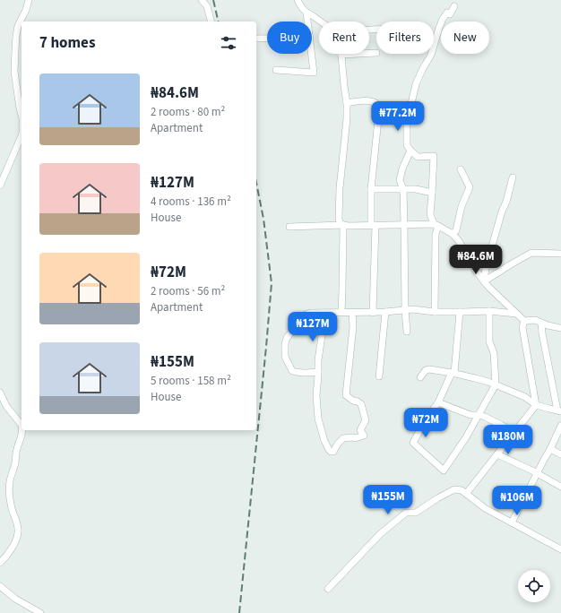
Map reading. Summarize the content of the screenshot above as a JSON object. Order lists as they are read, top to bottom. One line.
{"page":{"chip":["Buy","Rent","Filters","New"],"heading":"7 homes","list":[{"name":"₦84.6M","note":"2 rooms · 80 m² · Apartment"},{"name":"₦127M","note":"4 rooms · 136 m² · House"},{"name":"₦72M","note":"2 rooms · 56 m² · Apartment"},{"name":"₦155M","note":"5 rooms · 158 m² · House"}],"price":["₦77.2M","₦84.6M","₦127M","₦72M","₦180M","₦155M","₦106M"]}}
